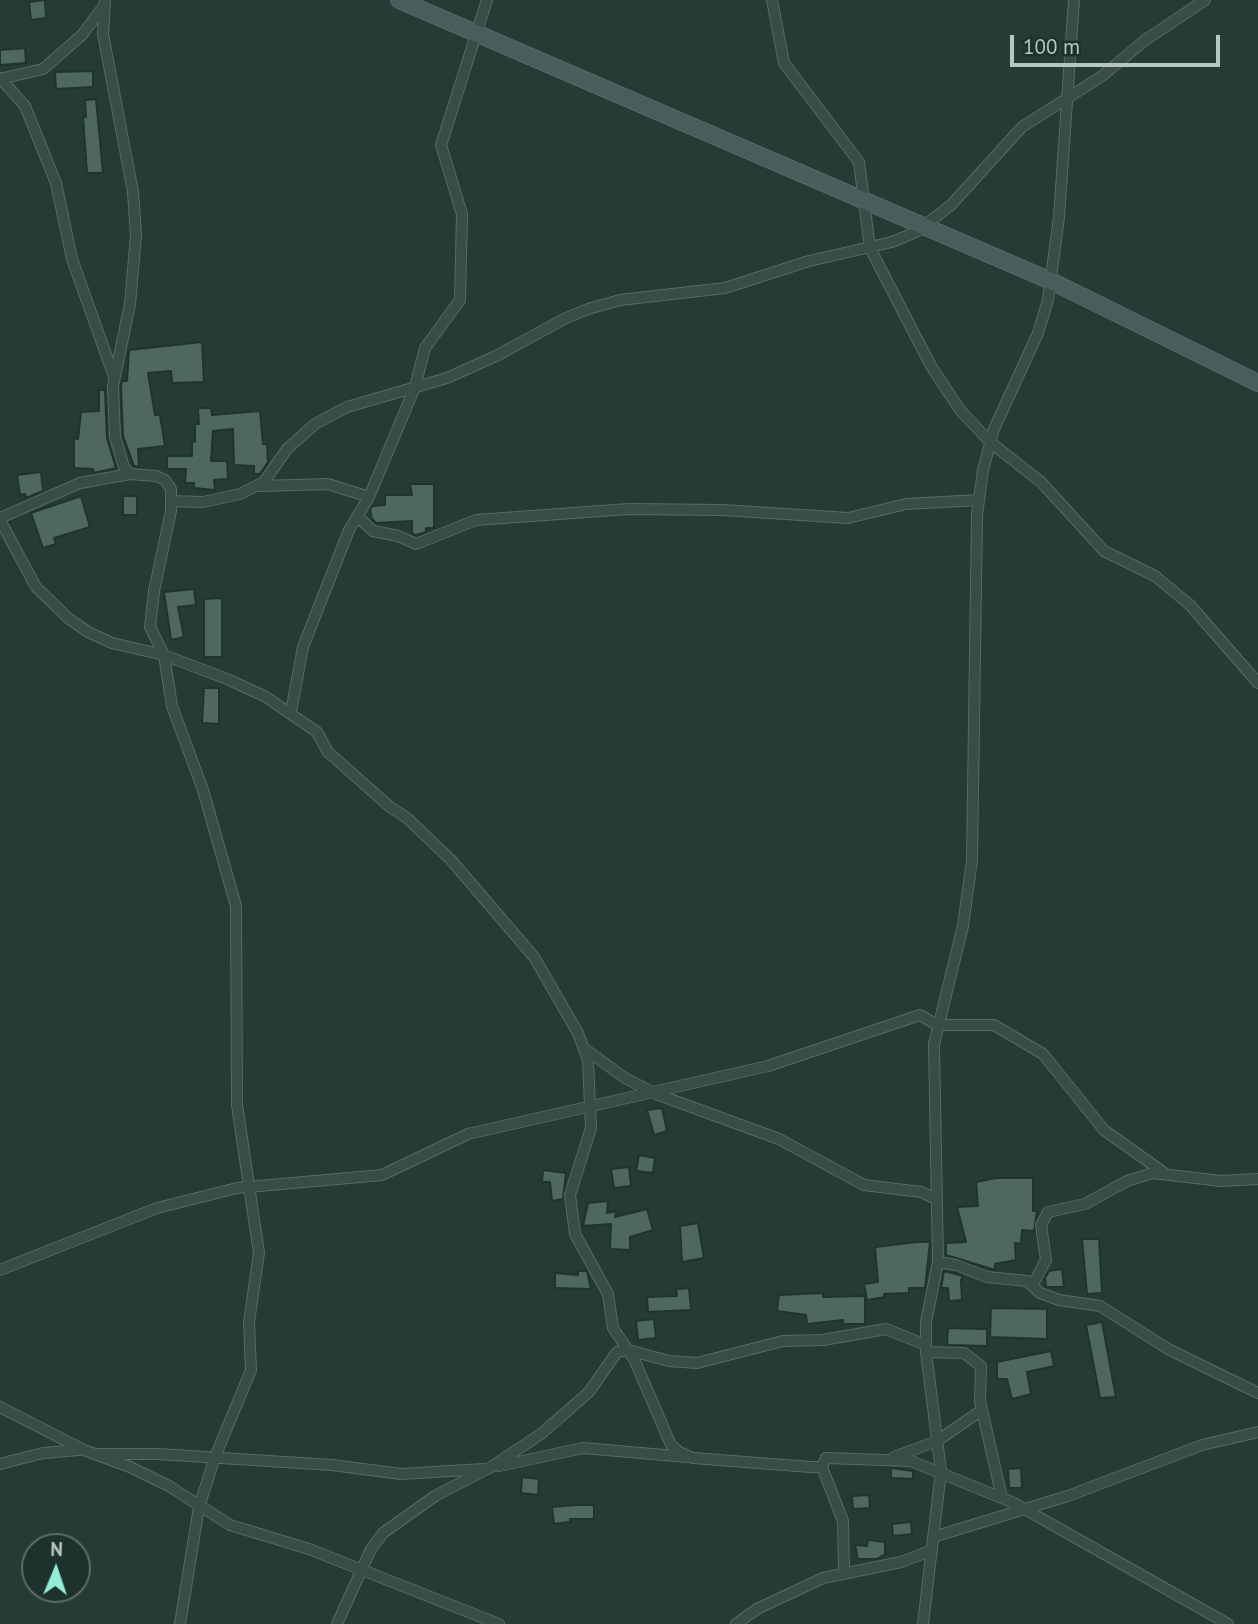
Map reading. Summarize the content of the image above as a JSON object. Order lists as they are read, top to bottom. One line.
{"scale_bar":"100 m","north":"top"}
